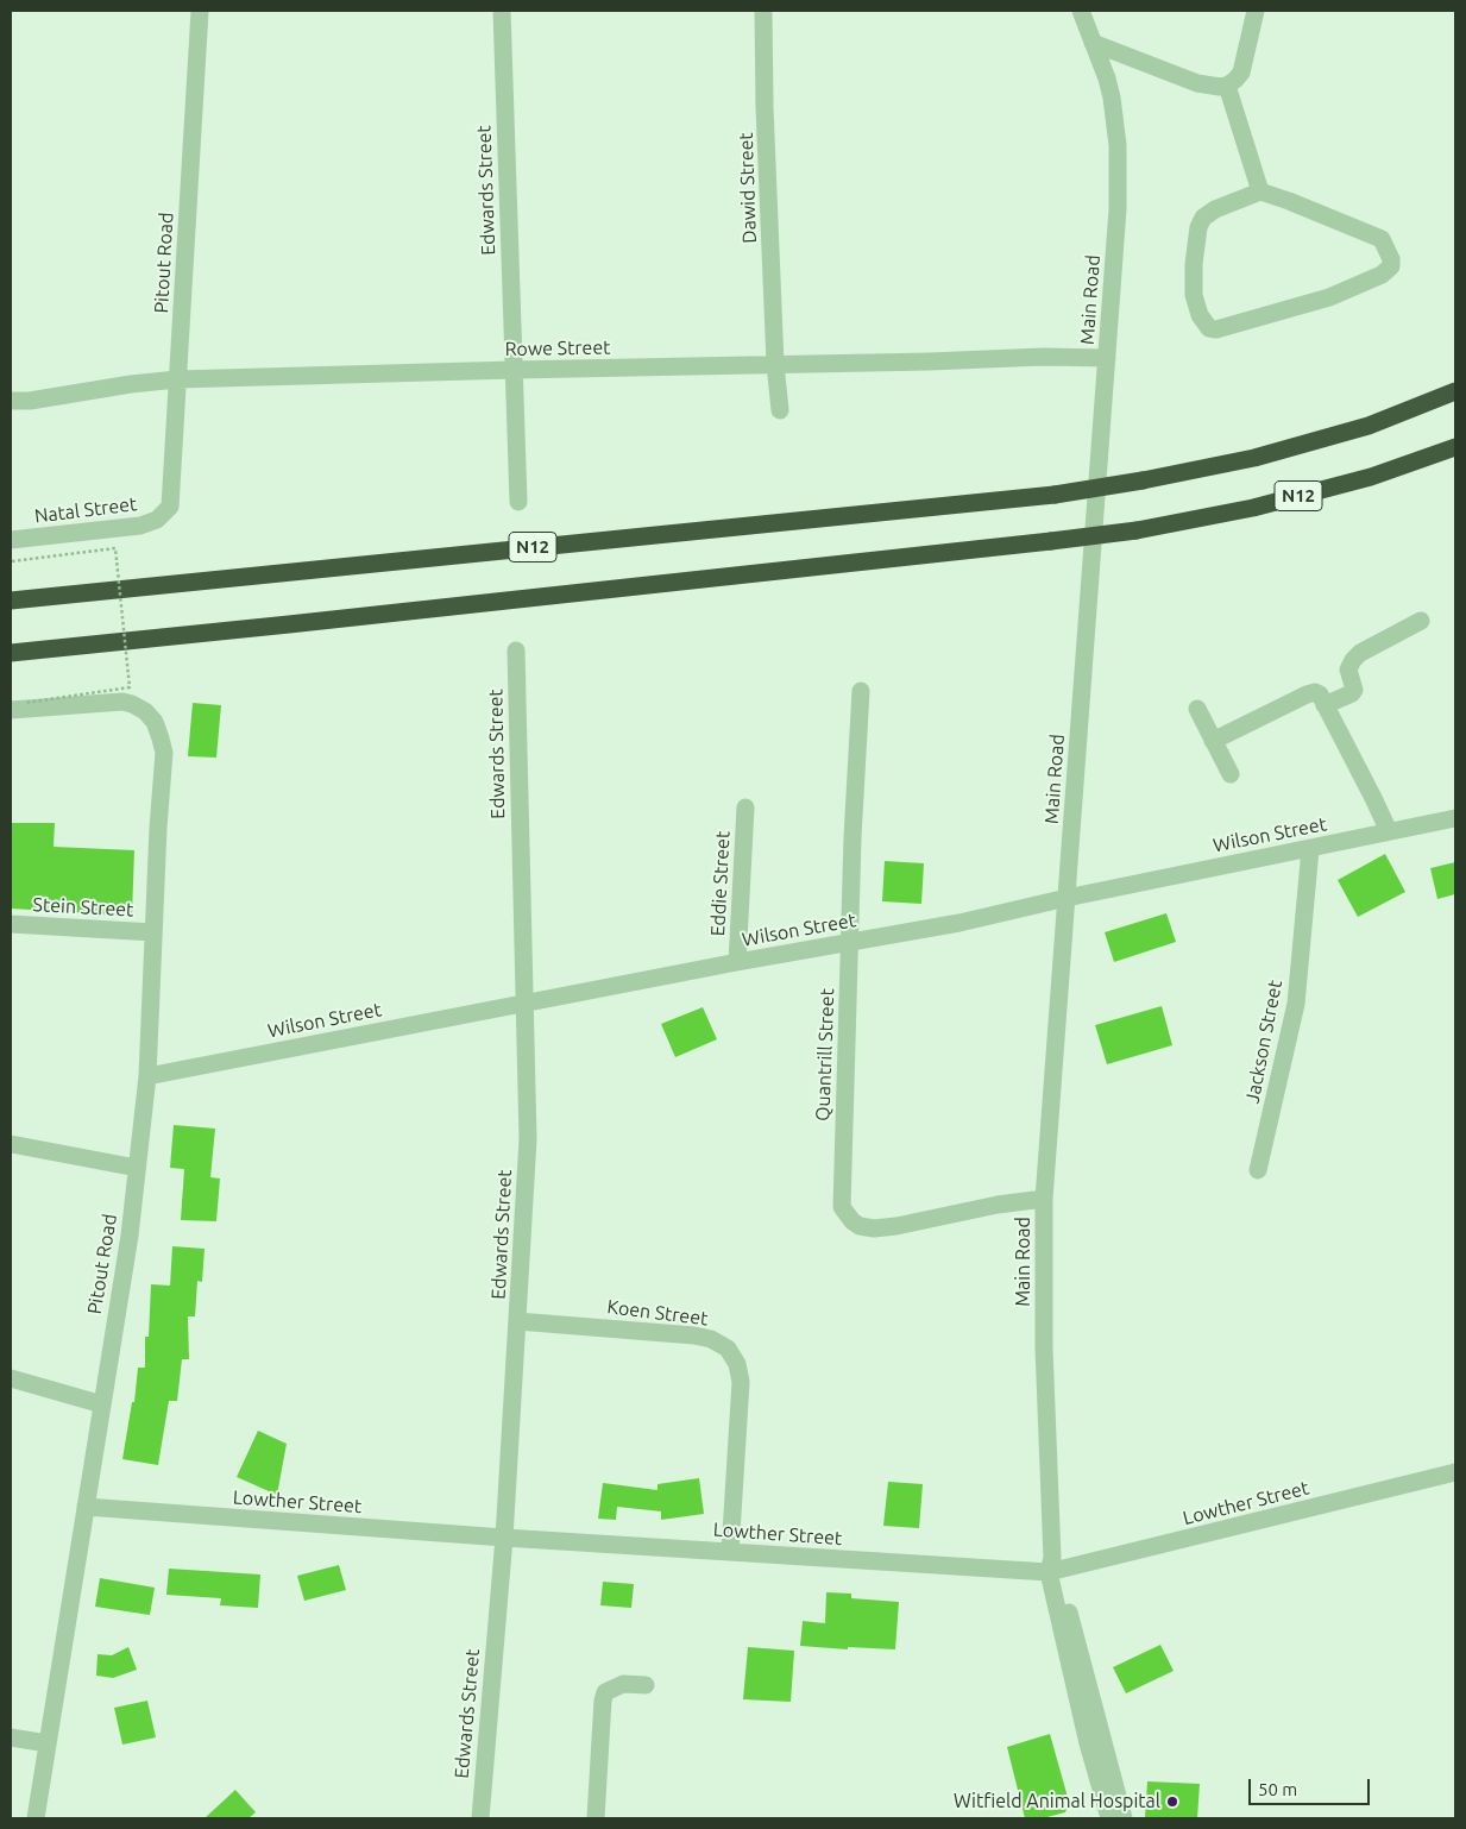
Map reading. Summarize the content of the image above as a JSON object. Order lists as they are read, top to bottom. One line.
{"streets":{"highway":["N12"],"street":["Dawid Street","Edwards Street","Pitout Road","Main Road","Rowe Street","Natal Street","Wilson Street","Eddie Street","Stein Street","Jackson Street","Quantrill Street","Koen Street","Lowther Street"]},"crossings":[["Dawid Street","Rowe Street"],["Edwards Street","Rowe Street"],["Edwards Street","Wilson Street"],["Edwards Street","Koen Street"],["Edwards Street","Lowther Street"],["Pitout Road","Rowe Street"],["Pitout Road","Natal Street"],["Pitout Road","Wilson Street"],["Pitout Road","Stein Street"],["Pitout Road","Lowther Street"],["Main Road","Rowe Street"],["Main Road","Wilson Street"],["Main Road","Quantrill Street"],["Main Road","Lowther Street"],["Wilson Street","Eddie Street"],["Wilson Street","Jackson Street"],["Wilson Street","Quantrill Street"],["Koen Street","Lowther Street"]],"places":["Witfield Animal Hospital"],"scale_bar":"50 m"}
